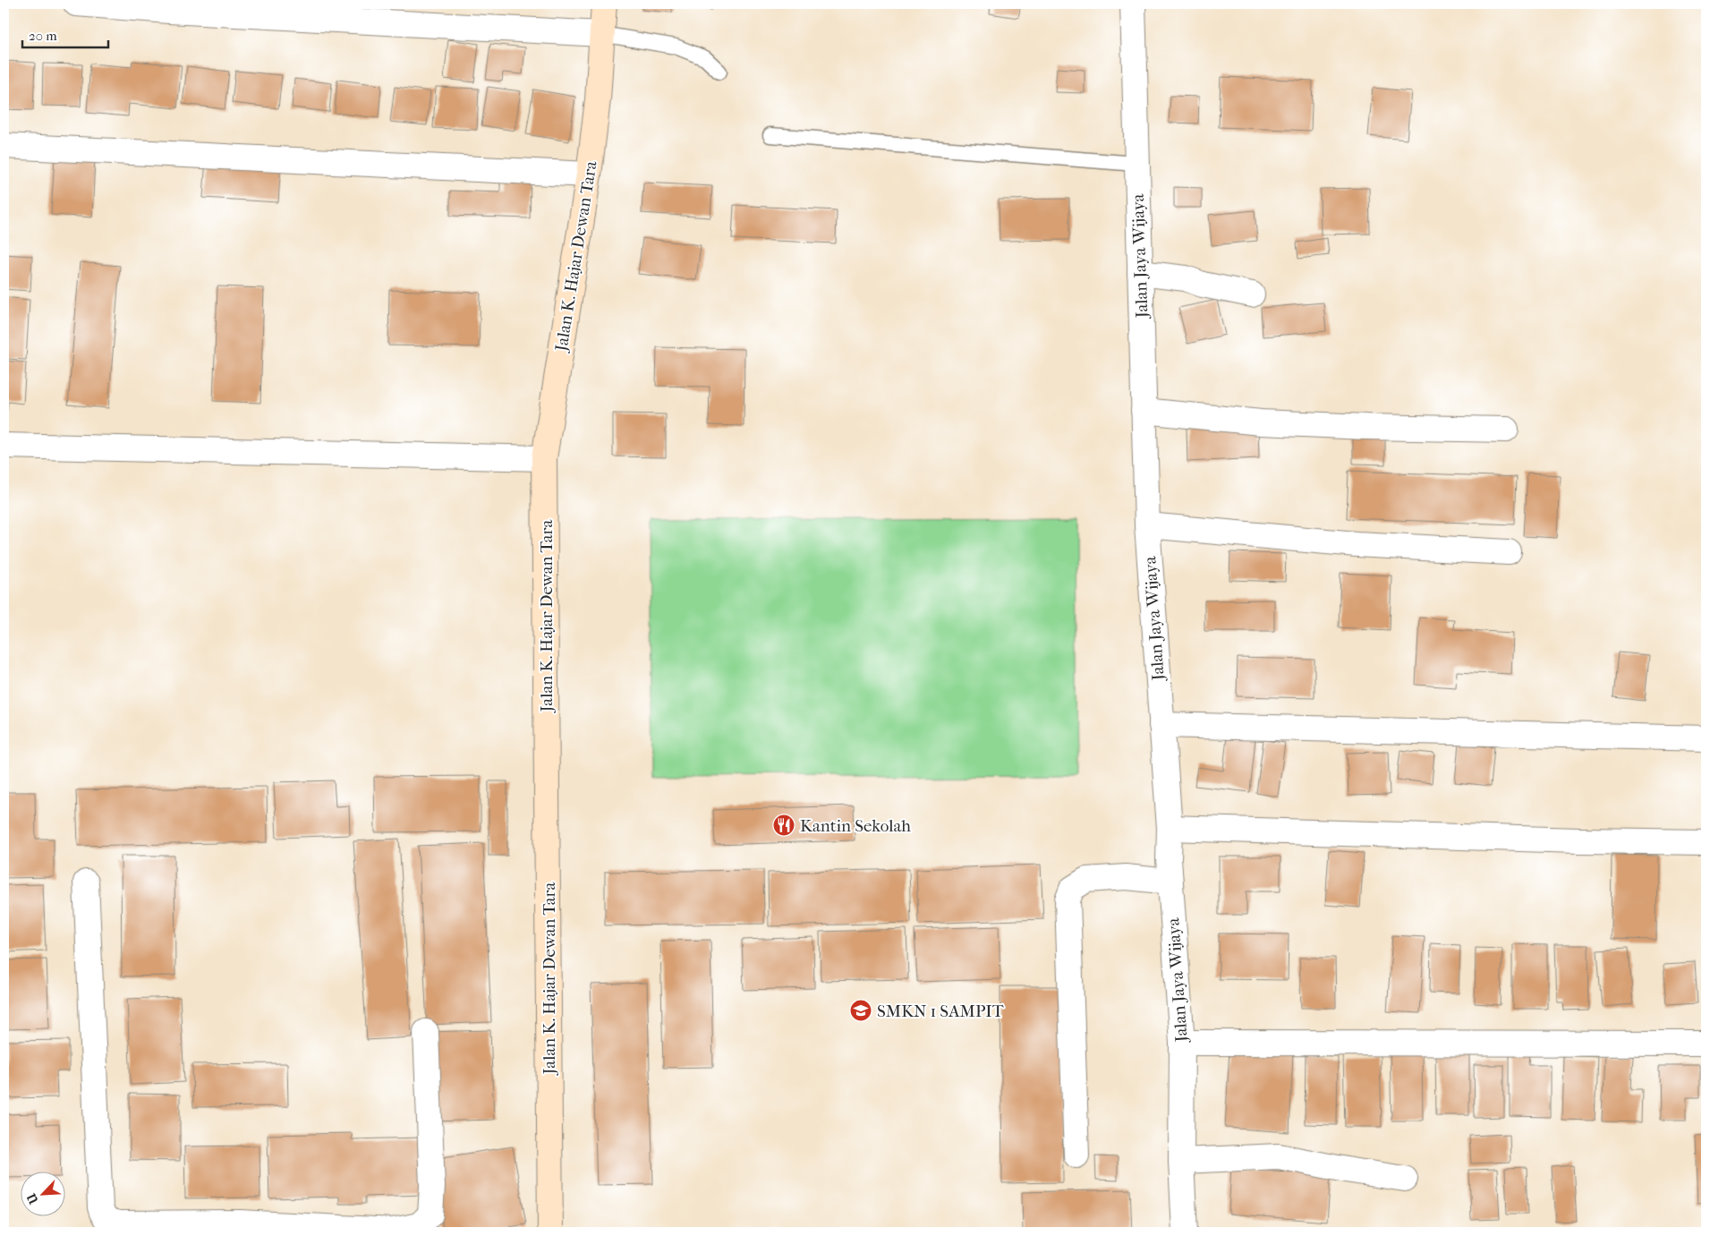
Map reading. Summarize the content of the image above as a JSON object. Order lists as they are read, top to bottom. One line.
{"streets":{"street":["Jalan K. Hajar Dewan Tara","Jalan Jaya Wijaya"]},"places":{"restaurant":["Kantin Sekolah"],"school or university":["SMKN 1 SAMPIT"]},"scale_bar":"20 m","north":"bottom left"}
